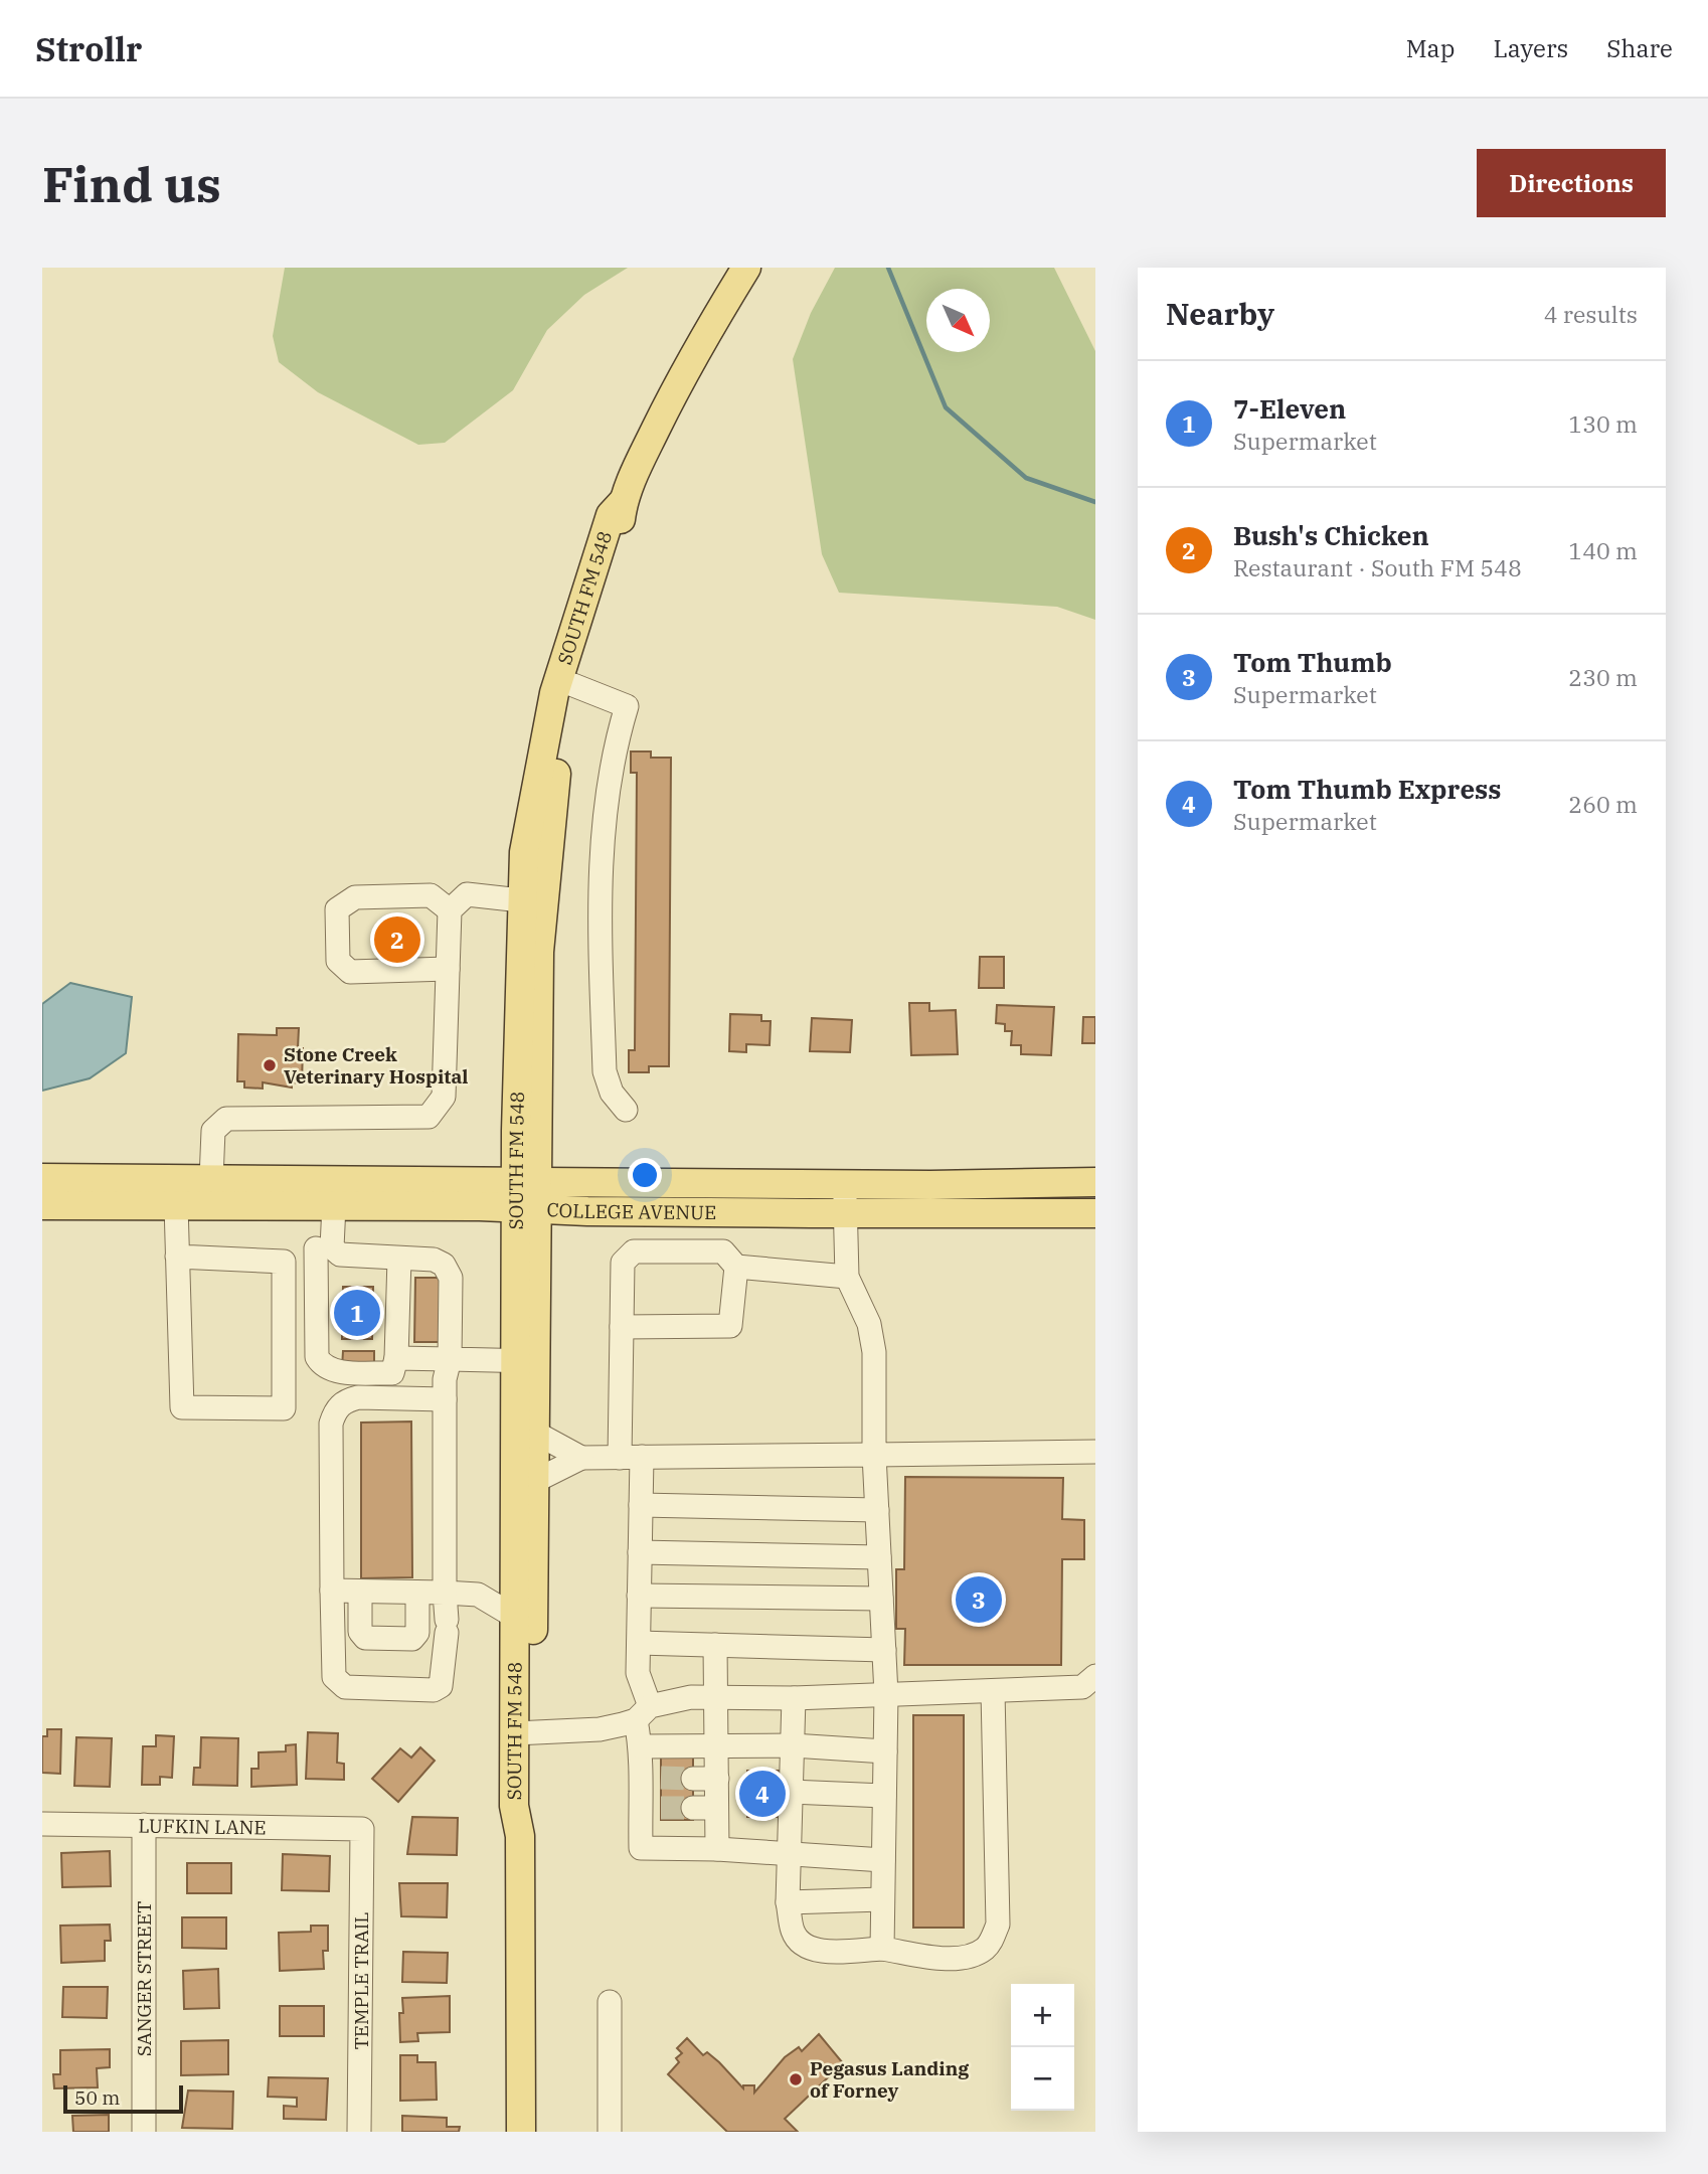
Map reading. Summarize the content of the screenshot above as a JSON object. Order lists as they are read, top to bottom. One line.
{"streets":{"main road":["SOUTH FM 548","COLLEGE AVENUE"],"street":["LUFKIN LANE","SANGER STREET","TEMPLE TRAIL"]},"crossings":[["SOUTH FM 548","COLLEGE AVENUE"],["LUFKIN LANE","SANGER STREET"],["LUFKIN LANE","TEMPLE TRAIL"]],"places":["Stone Creek Veterinary Hospital","Pegasus Landing of Forney"],"scale_bar":"50 m","north":"bottom right","page":{"header":"Strollr","nav":["Map","Layers","Share"],"buttons":"Directions","title":"Find us","heading":["Nearby","4 results"],"list":[{"mark":"1","name":"7-Eleven","note":"Supermarket","value":"130 m"},{"mark":"2","name":"Bush's Chicken","note":"Restaurant · South FM 548","value":"140 m"},{"mark":"3","name":"Tom Thumb","note":"Supermarket","value":"230 m"},{"mark":"4","name":"Tom Thumb Express","note":"Supermarket","value":"260 m"}],"pins":["2","1","3","4"],"map_buttons":["+","−"],"scale":"50 m"}}
